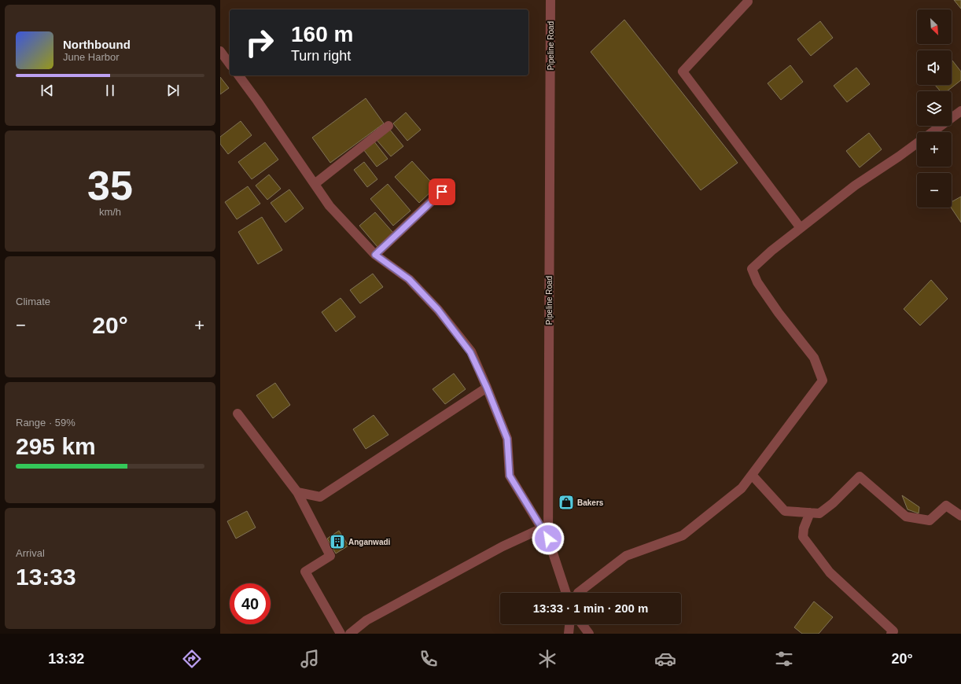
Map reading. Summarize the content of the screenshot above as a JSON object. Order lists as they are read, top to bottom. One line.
{"streets":{"street":["Pipeline Road"]},"places":{"shop":["Bakers"],"building":["Anganwadi"]},"north":"bottom right","page":{"map_buttons":["+","−"],"turn":["160 m","Turn right"],"song":["Northbound","June Harbor"],"tile":[["35","km/h"],"Climate",["Range · 59%","295 km"],["Arrival","13:33"]],"heat":["−","20°","+"],"limit":"40","trip":"13:33 · 1 min · 200 m","tabs":["13:32","20°"]}}
